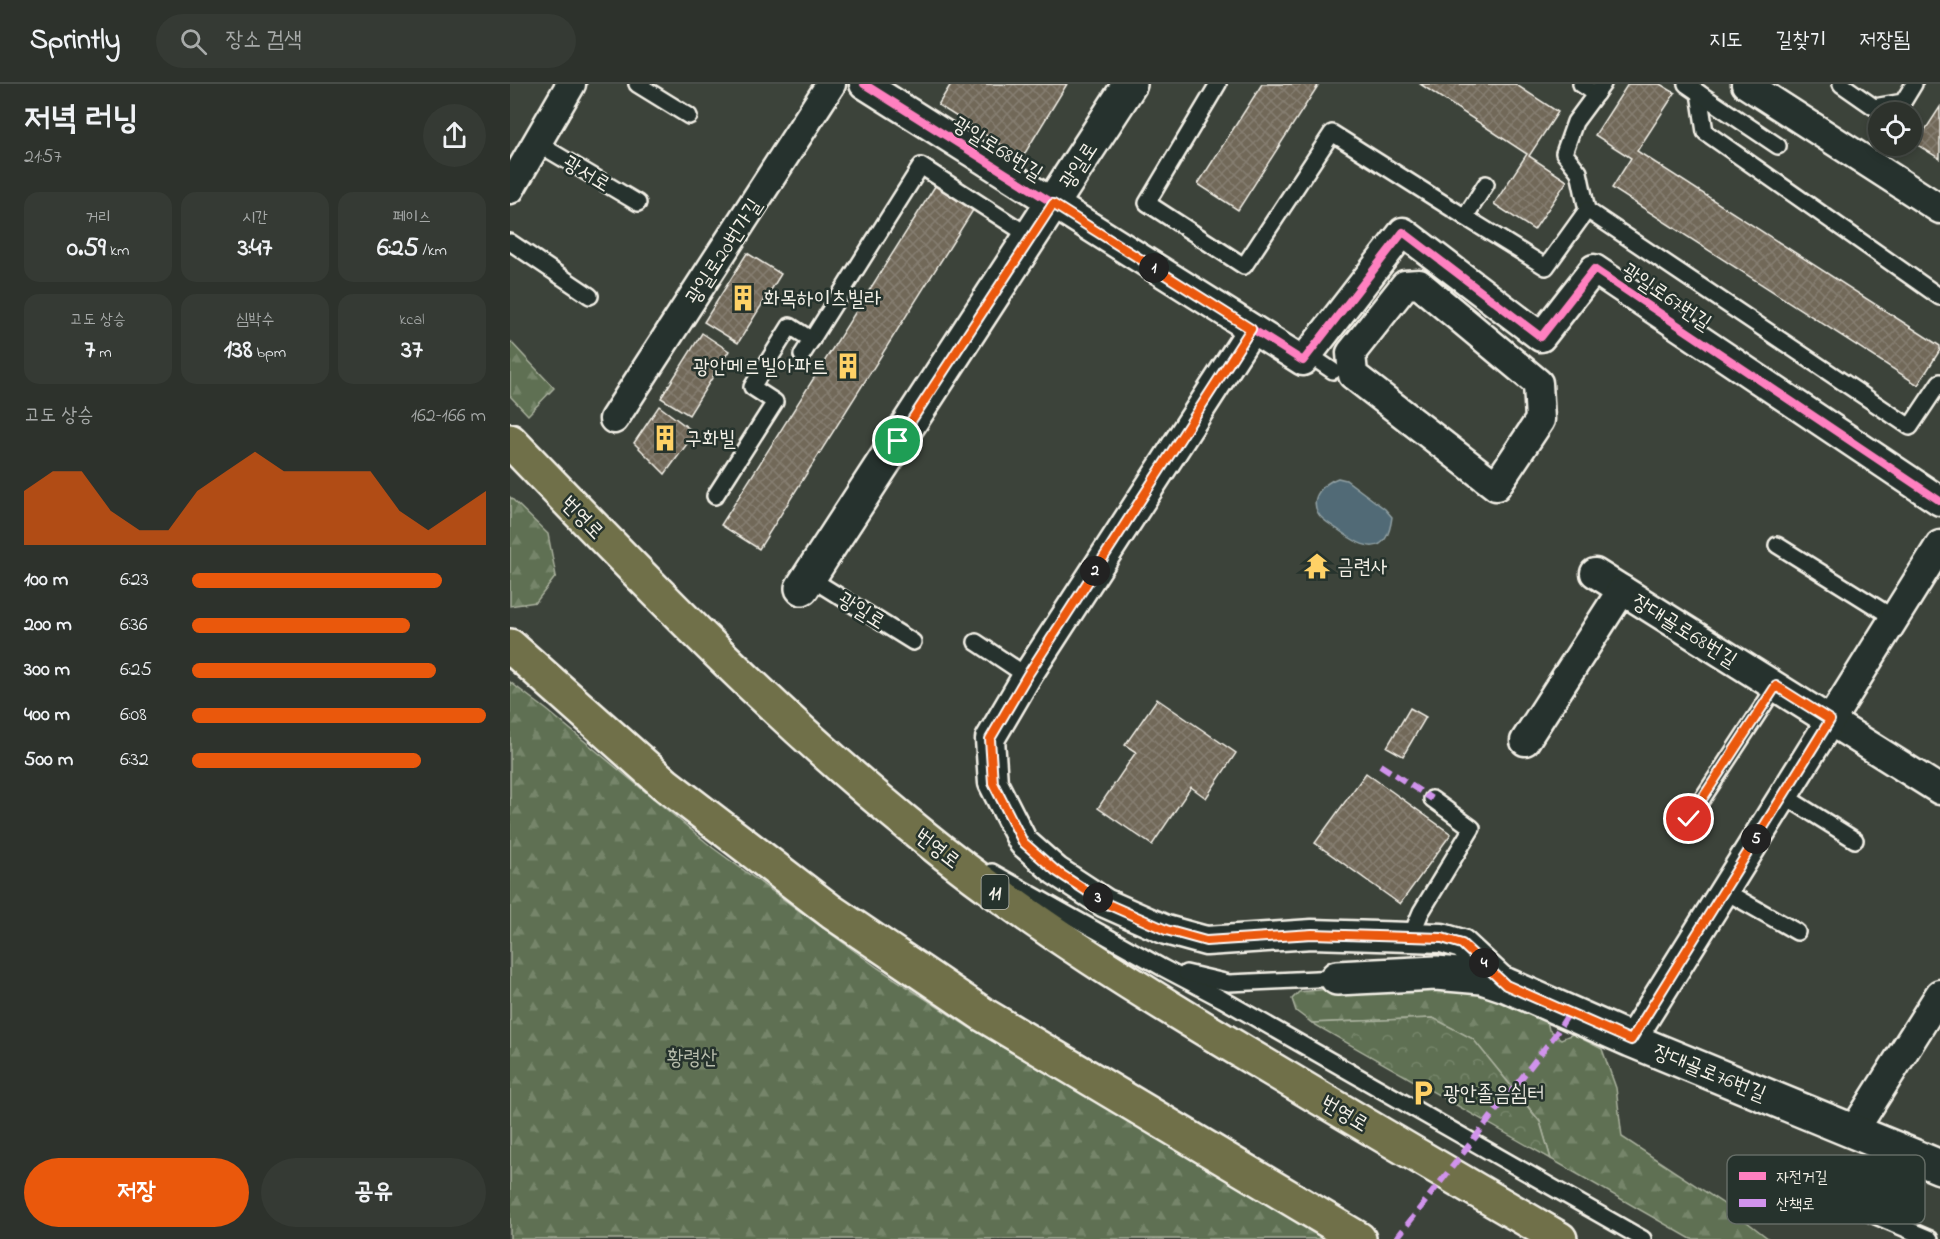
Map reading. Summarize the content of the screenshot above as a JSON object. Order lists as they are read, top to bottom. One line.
{"streets":{"highway":["번영로","11"],"street":["광일로68번길","광일로","광일로20번가길","광일로67번길","장대골로68번길","장대골로76번길"],"lane":["광서로"]},"crossings":[["광일로68번길","광일로"]],"parks":["황령산"],"places":{"building":["화목하이츠빌라","광안메르빌아파트","구화빌"],"temple":["금련사"],"parking":["광안졸음쉼터"]},"legend":["자전거길","산책로"],"page":{"header":"Sprintly","search":"장소 검색","nav":["지도","길찾기","저장됨"],"heading":["저녁 러닝","21:57"],"stats":[["거리","0.59 km"],["시간","3:47"],["페이스","6:25 /km"],["고도 상승","7 m"],["심박수","138 bpm"],["kcal","37"]],"pins":["1","2","5","3","4"],"chart":["고도 상승","162–166 m"],"list":[{"name":"100 m","note":"6:23"},{"name":"200 m","note":"6:36"},{"name":"300 m","note":"6:25"},{"name":"400 m","note":"6:08"},{"name":"500 m","note":"6:32"}],"buttons":["저장","공유"]}}
